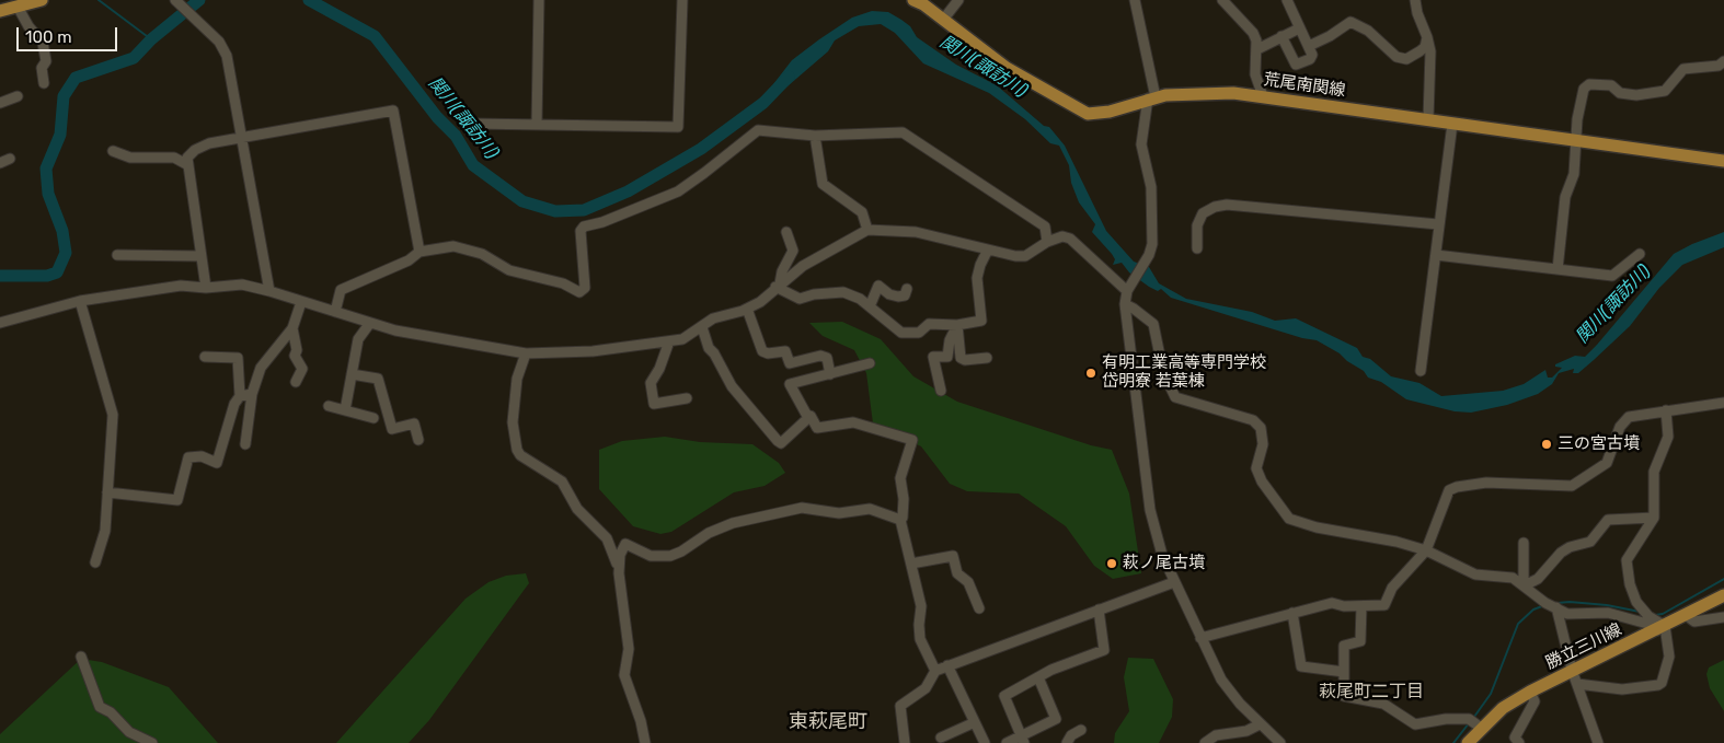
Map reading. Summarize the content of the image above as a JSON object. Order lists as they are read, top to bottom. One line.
{"streets":{"main road":["荒尾南関線","勝立三川線"]},"districts":["萩尾町二丁目","東萩尾町"],"water":["関川(諏訪川)"],"places":["有明工業高等専門学校 岱明寮 若葉棟","三の宮古墳","萩ノ尾古墳"],"scale_bar":"100 m"}
